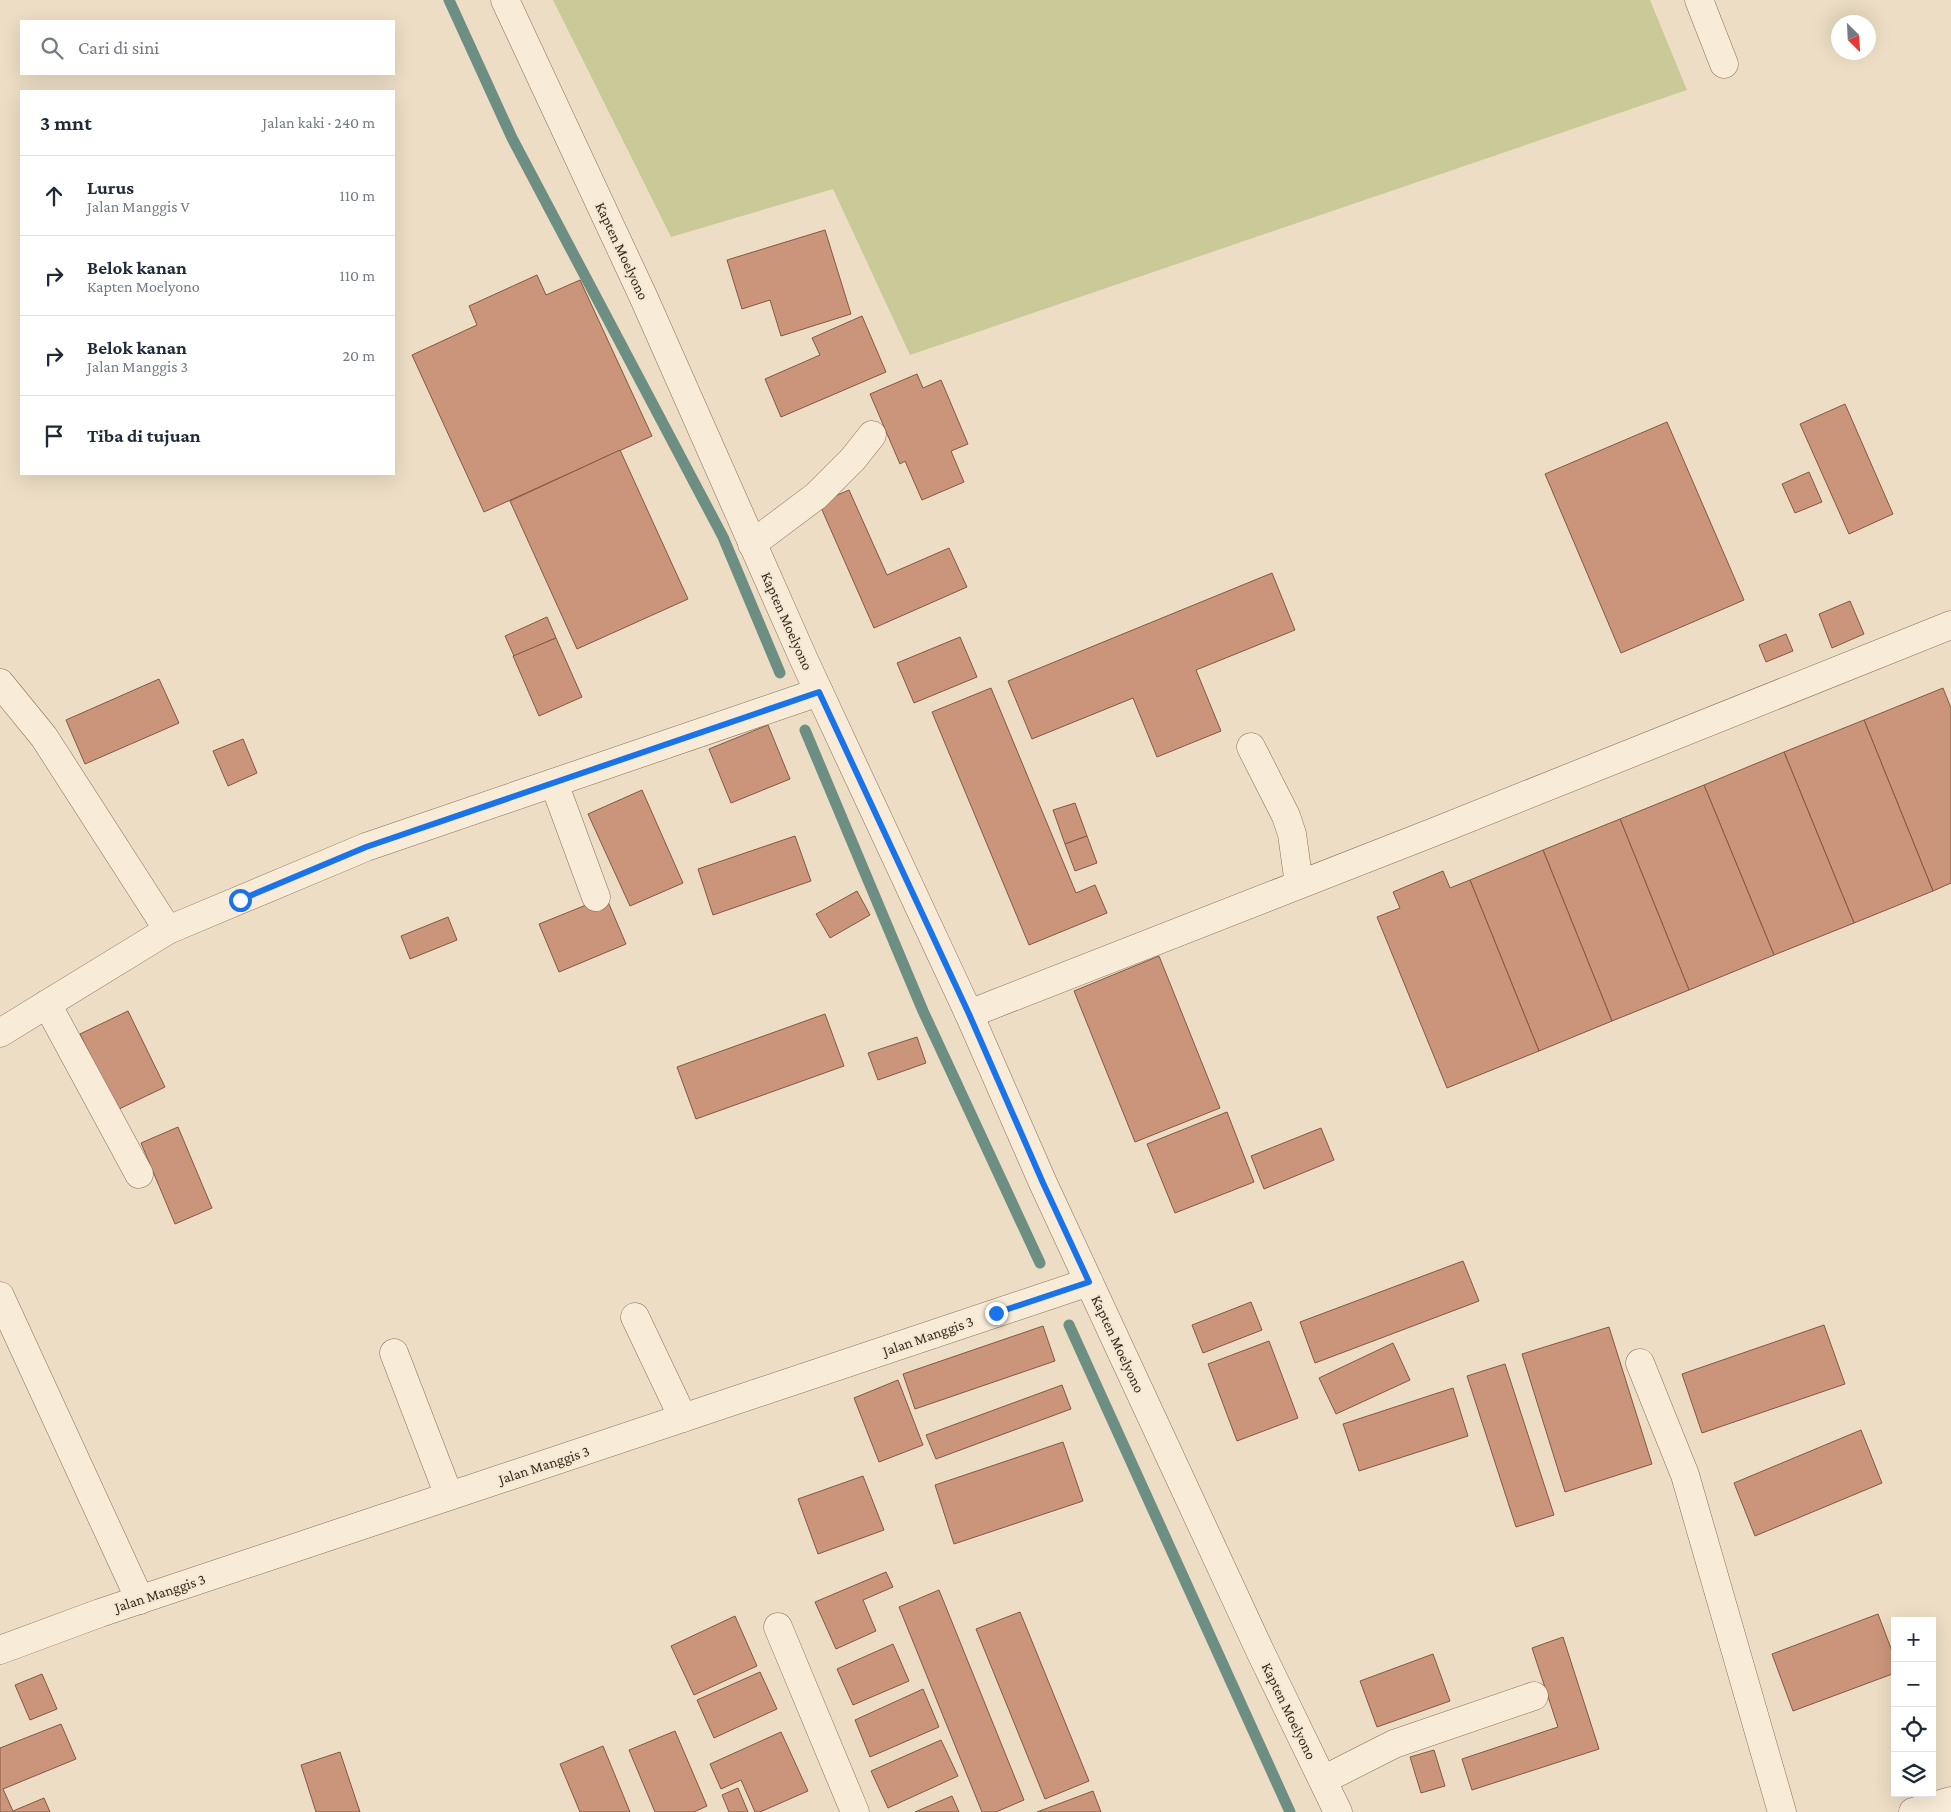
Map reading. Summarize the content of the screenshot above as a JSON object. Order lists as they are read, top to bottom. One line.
{"streets":{"street":["Kapten Moelyono","Jalan Manggis 3"]},"crossings":[["Kapten Moelyono","Jalan Manggis 3"]],"north":"bottom right","page":{"search":"Cari di sini","heading":["3 mnt","Jalan kaki · 240 m"],"list":[["Lurus","Jalan Manggis V","110 m"],["Belok kanan","Kapten Moelyono","110 m"],["Belok kanan","Jalan Manggis 3","20 m"],"Tiba di tujuan"],"map_buttons":["+","−"]}}
